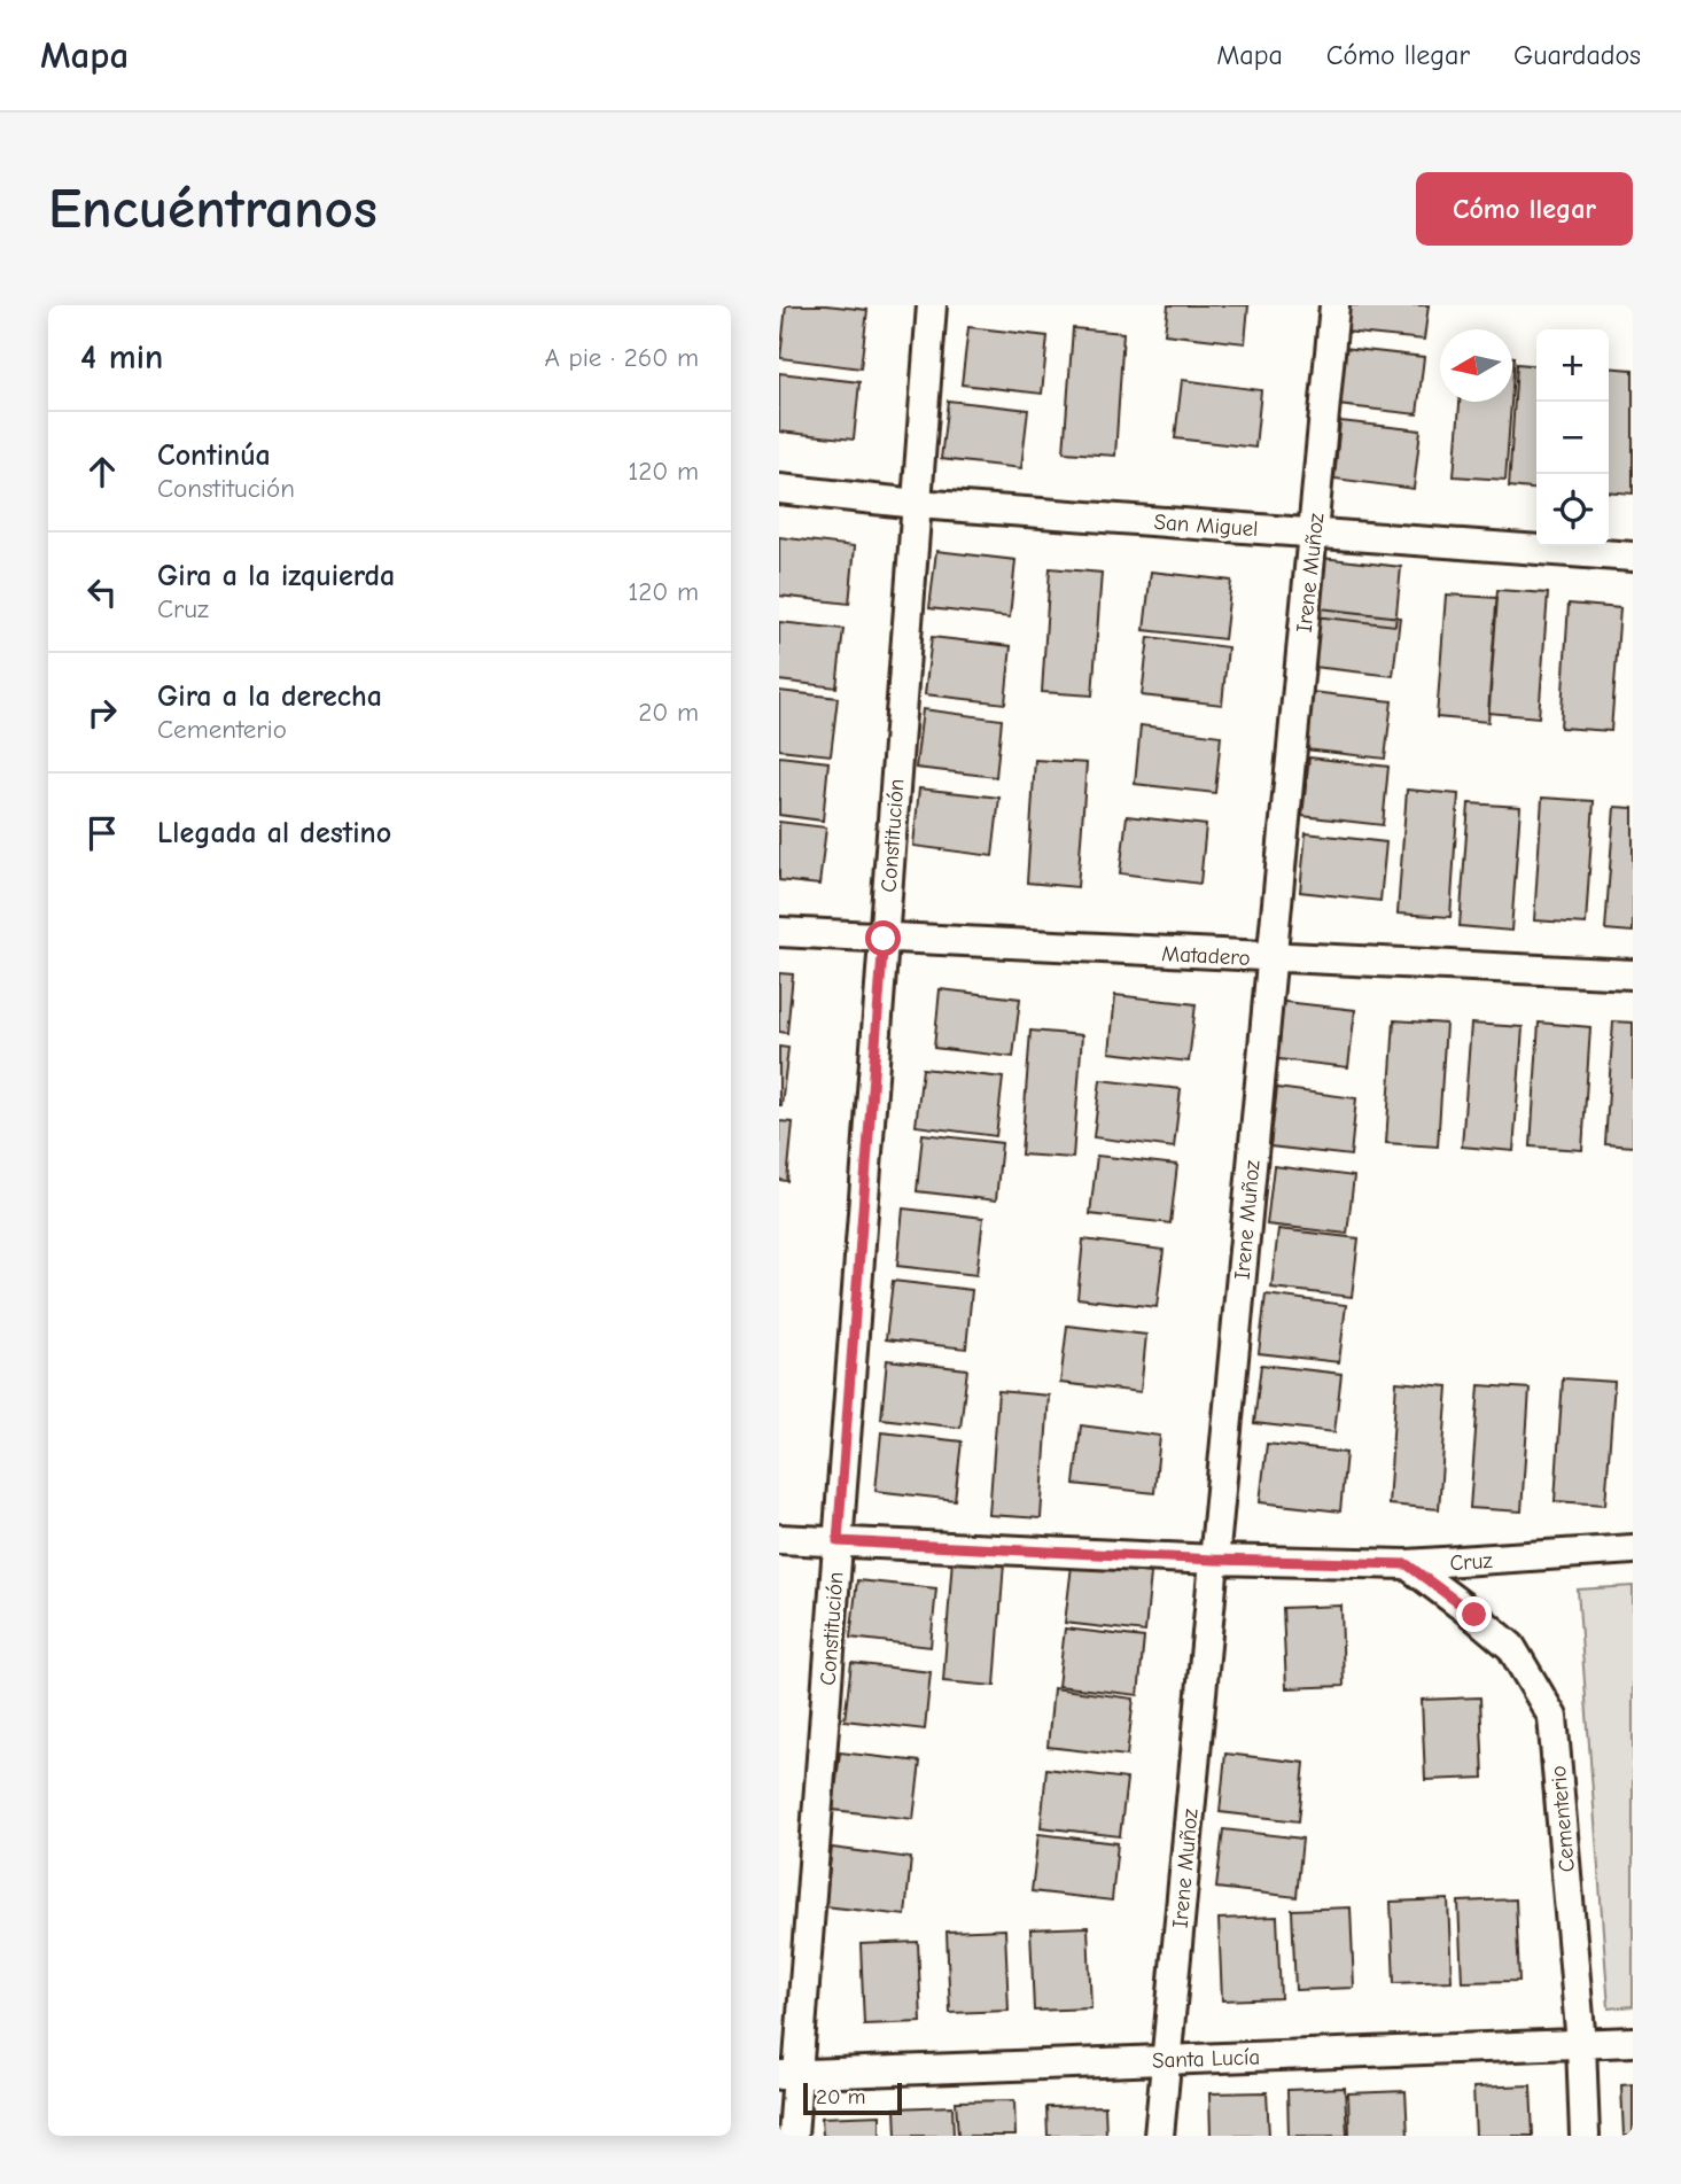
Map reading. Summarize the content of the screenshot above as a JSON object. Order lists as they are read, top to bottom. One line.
{"streets":{"street":["San Miguel","Irene Muñoz","Constitución","Matadero","Cruz","Cementerio","Santa Lucía"]},"crossings":[["San Miguel","Irene Muñoz"],["San Miguel","Constitución"],["Irene Muñoz","Matadero"],["Irene Muñoz","Cruz"],["Irene Muñoz","Santa Lucía"],["Constitución","Matadero"],["Constitución","Cruz"],["Constitución","Santa Lucía"],["Cruz","Cementerio"],["Cementerio","Santa Lucía"]],"scale_bar":"20 m","north":"left","page":{"header":"Mapa","nav":["Mapa","Cómo llegar","Guardados"],"buttons":"Cómo llegar","title":"Encuéntranos","heading":["4 min","A pie · 260 m"],"map_buttons":["+","−"],"list":[["Continúa","Constitución","120 m"],["Gira a la izquierda","Cruz","120 m"],["Gira a la derecha","Cementerio","20 m"],"Llegada al destino"],"scale":"20 m"}}
